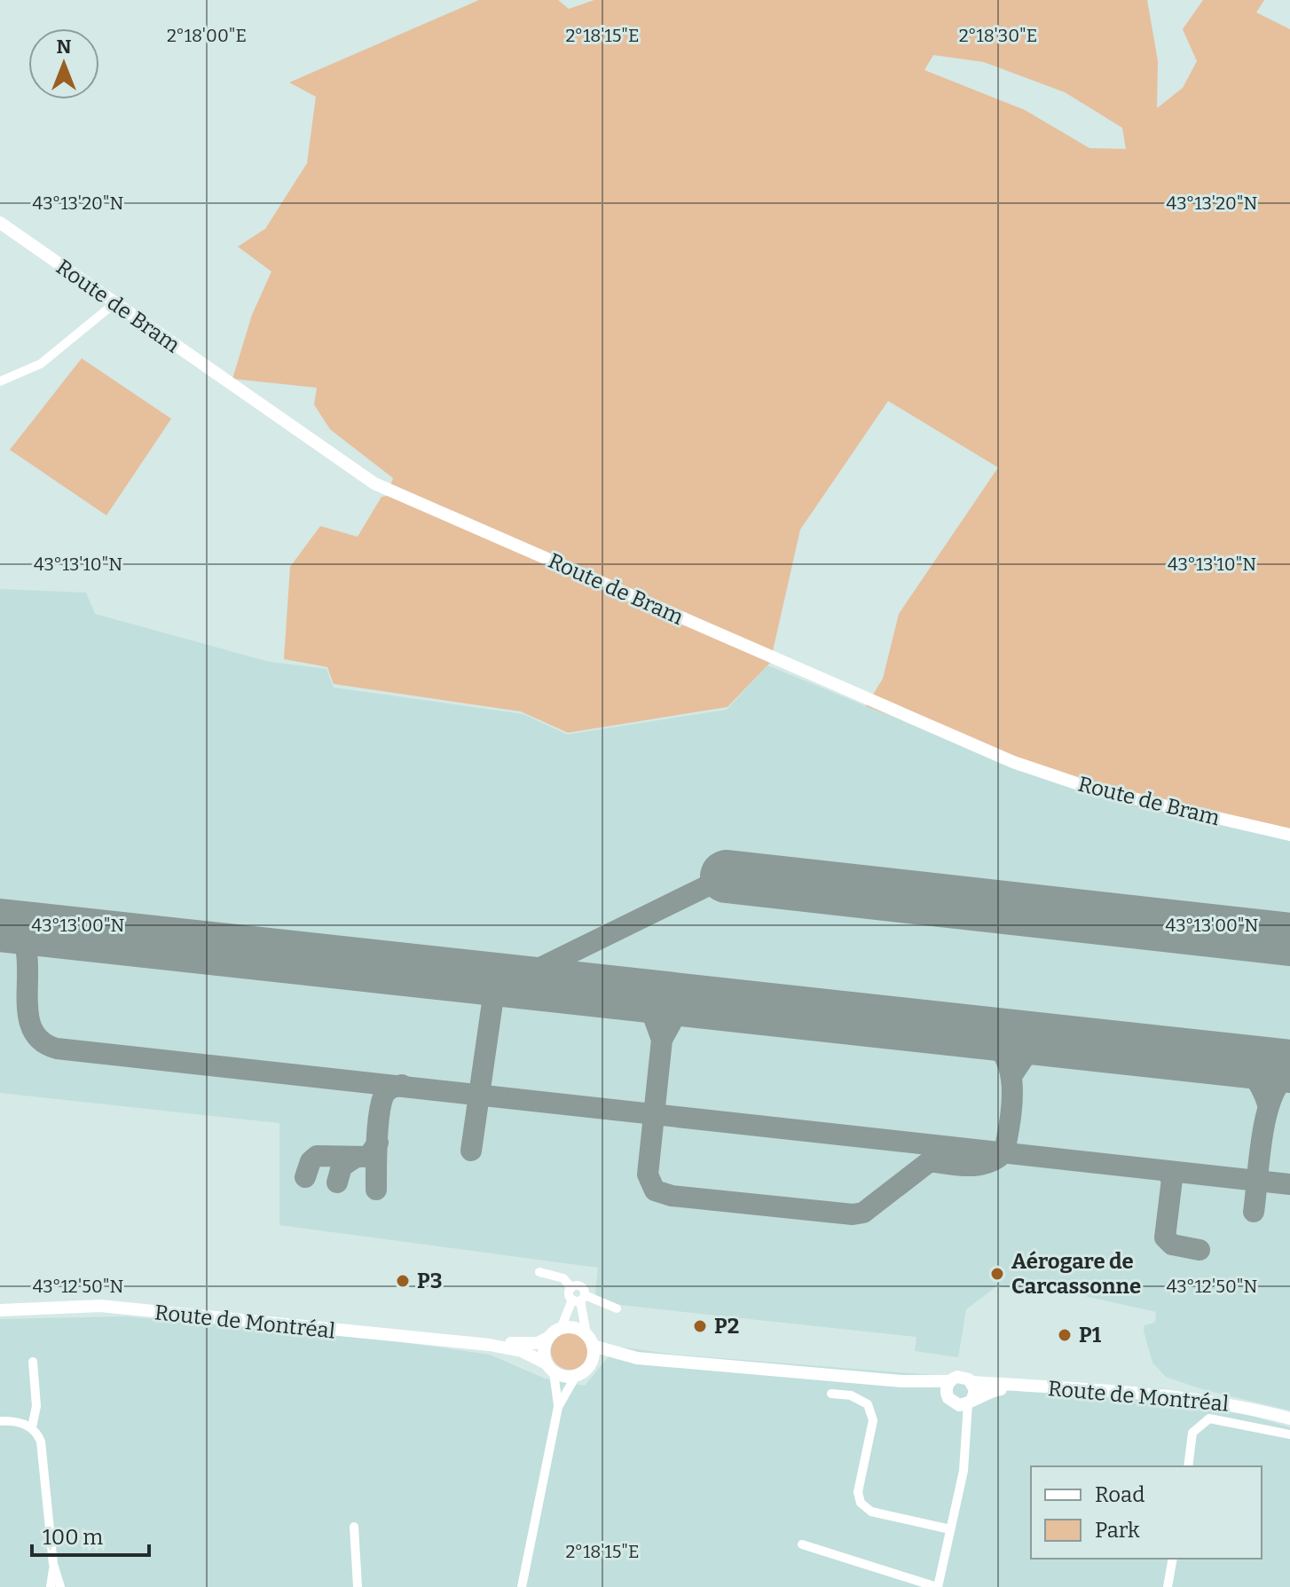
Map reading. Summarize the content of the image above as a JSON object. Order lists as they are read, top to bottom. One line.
{"streets":{"main road":["Route de Bram","Route de Montréal"]},"places":["Aérogare de Carcassonne","P3","P2","P1"],"legend":["Road","Park"],"scale_bar":"100 m","north":"top","coordinates":["2°18'00\"E","2°18'15\"E","2°18'30\"E","43°13'20\"N","43°13'10\"N","43°13'00\"N","43°12'50\"N"]}
